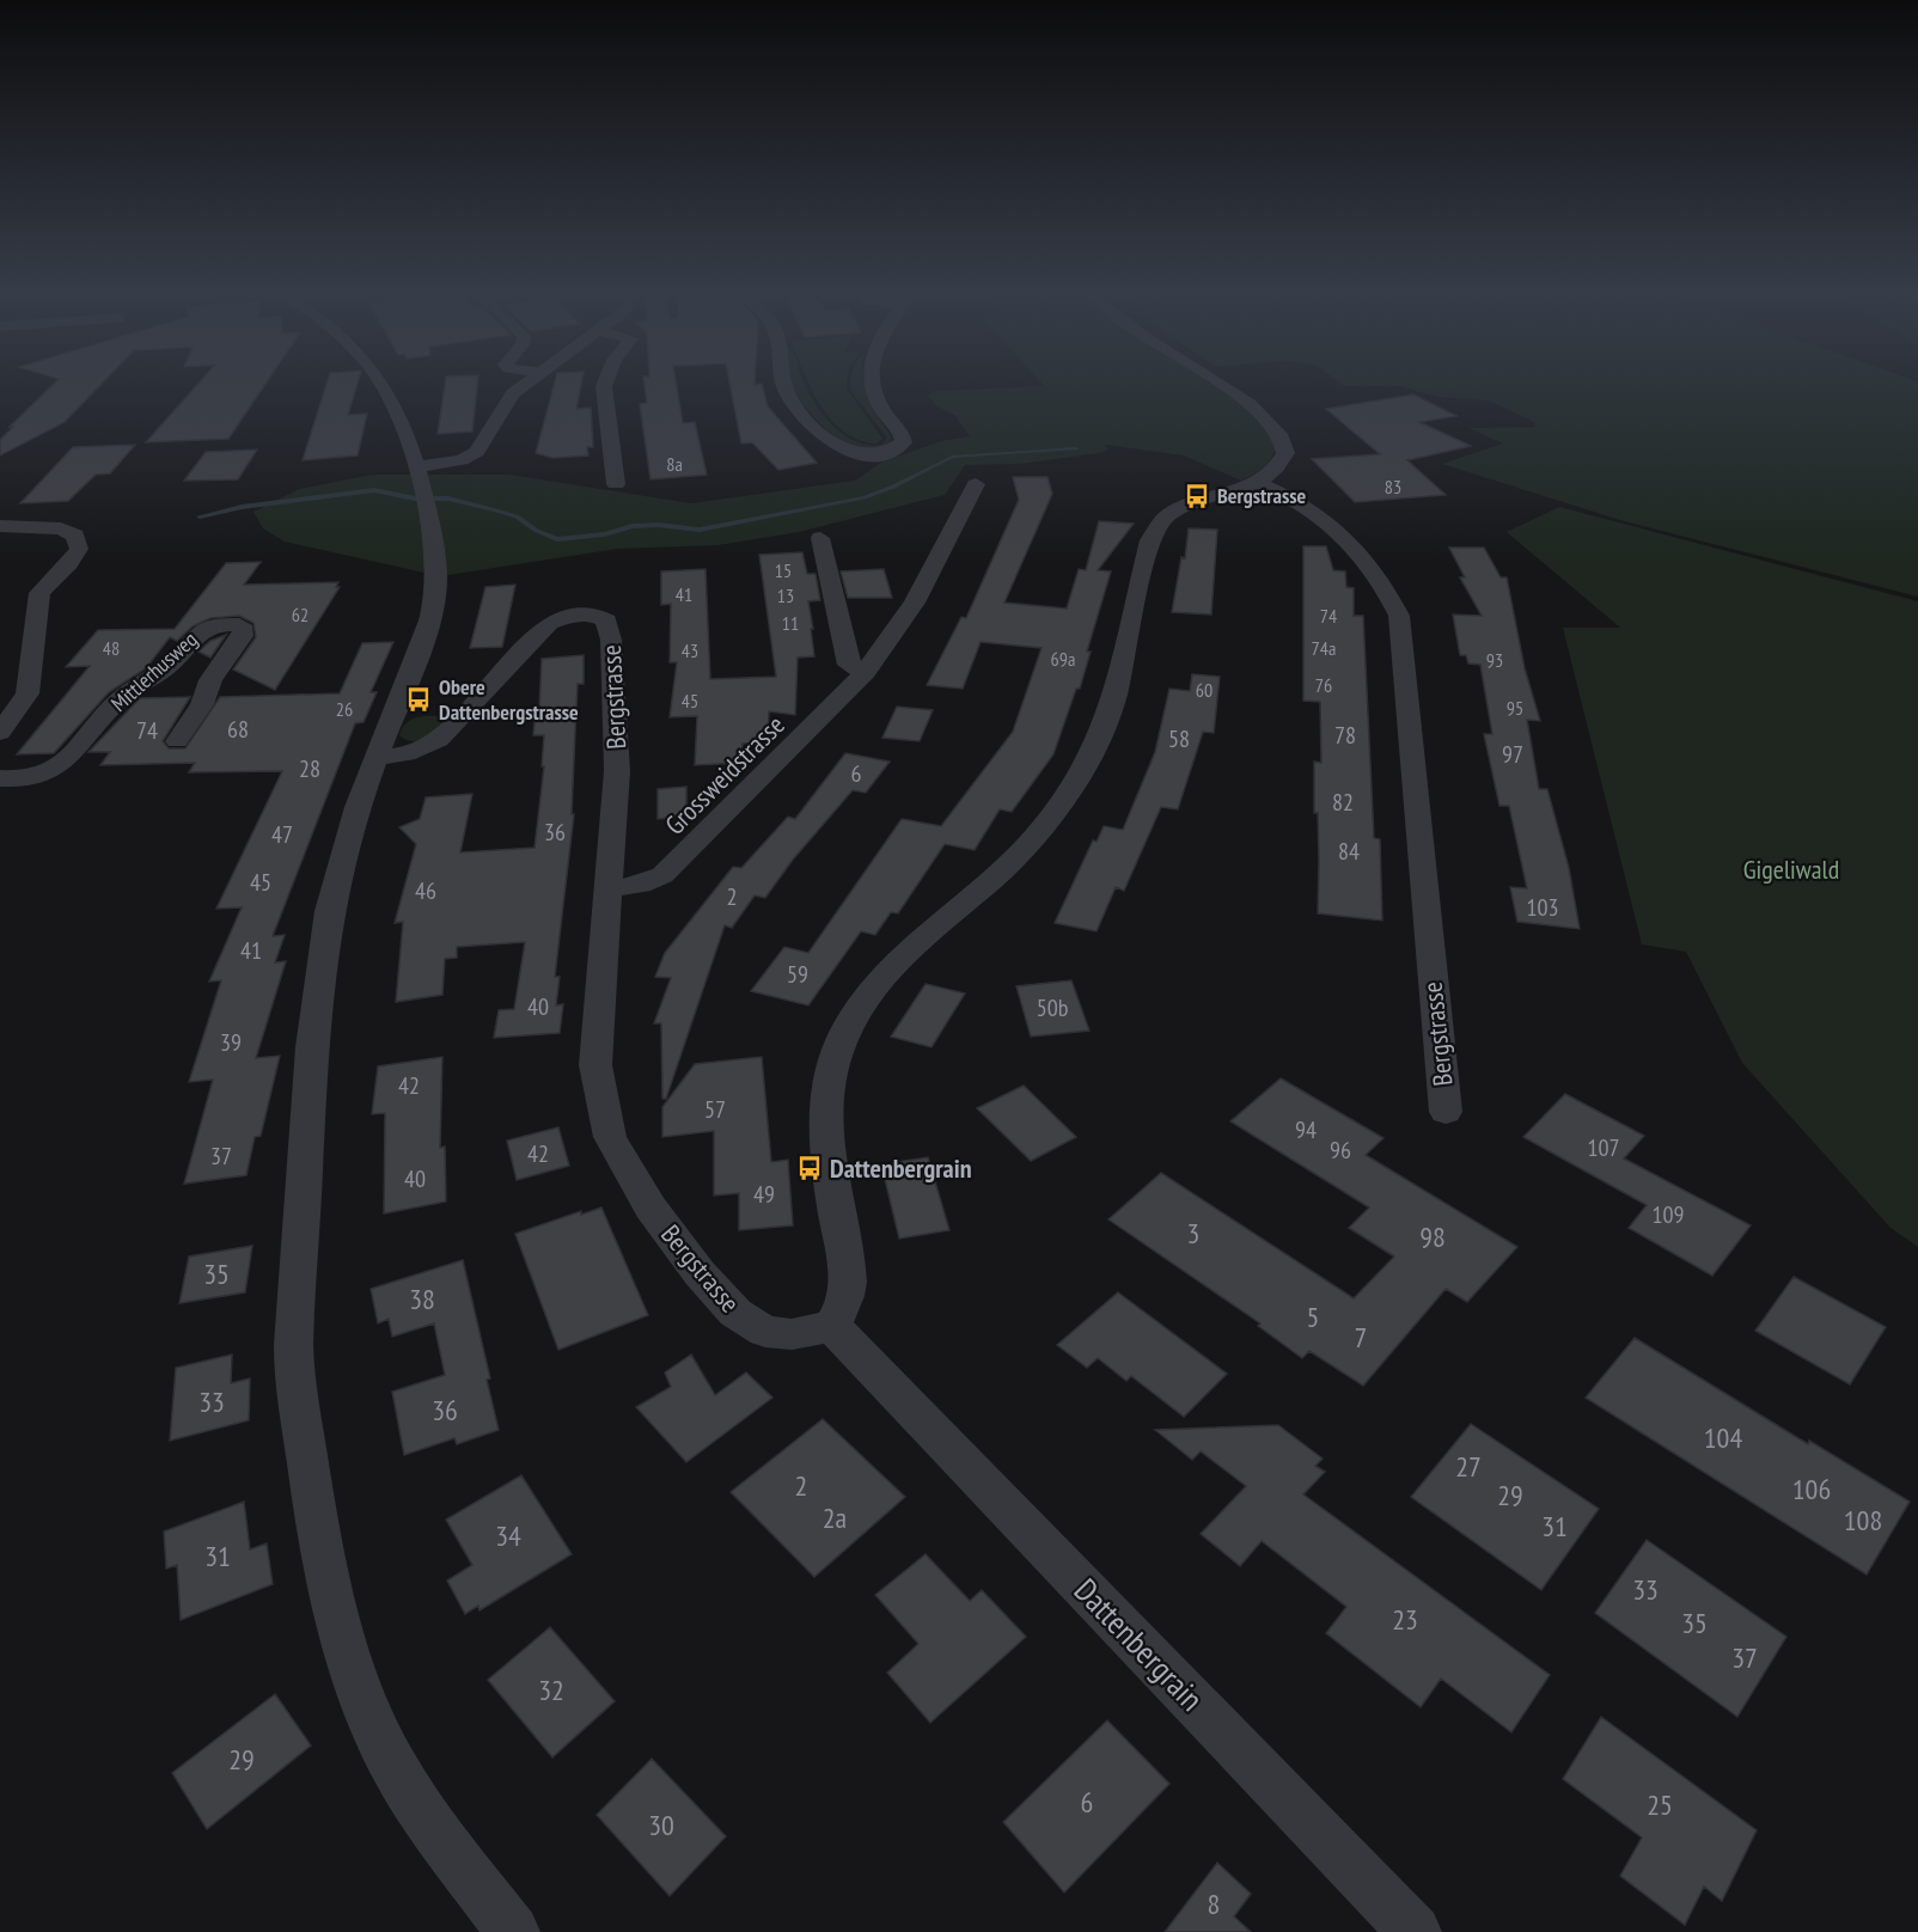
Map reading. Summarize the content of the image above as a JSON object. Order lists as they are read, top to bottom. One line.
{"streets":{"street":["Mittlerhusweg","Bergstrasse","Grossweidstrasse","Dattenbergrain"]},"crossings":[["Bergstrasse","Grossweidstrasse"],["Bergstrasse","Dattenbergrain"]],"parks":["Gigeliwald"],"places":{"bus stop":["Bergstrasse","Obere Dattenbergstrasse","Dattenbergrain"]},"house_numbers":["8a","83","15","41","13","62","74","11","48","74a","43","69a","93","76","60","45","95","26","68","74","78","58","97","28","6","82","36","47","84","45","46","2","103","41","59","40","50b","39","42","57","94","107","96","42","37","40","49","109","3","98","35","38","5","7","33","36","104","27","2","106","29","2a","108","31","34","31","33","23","35","37","32","29","6","25","30","8"]}
